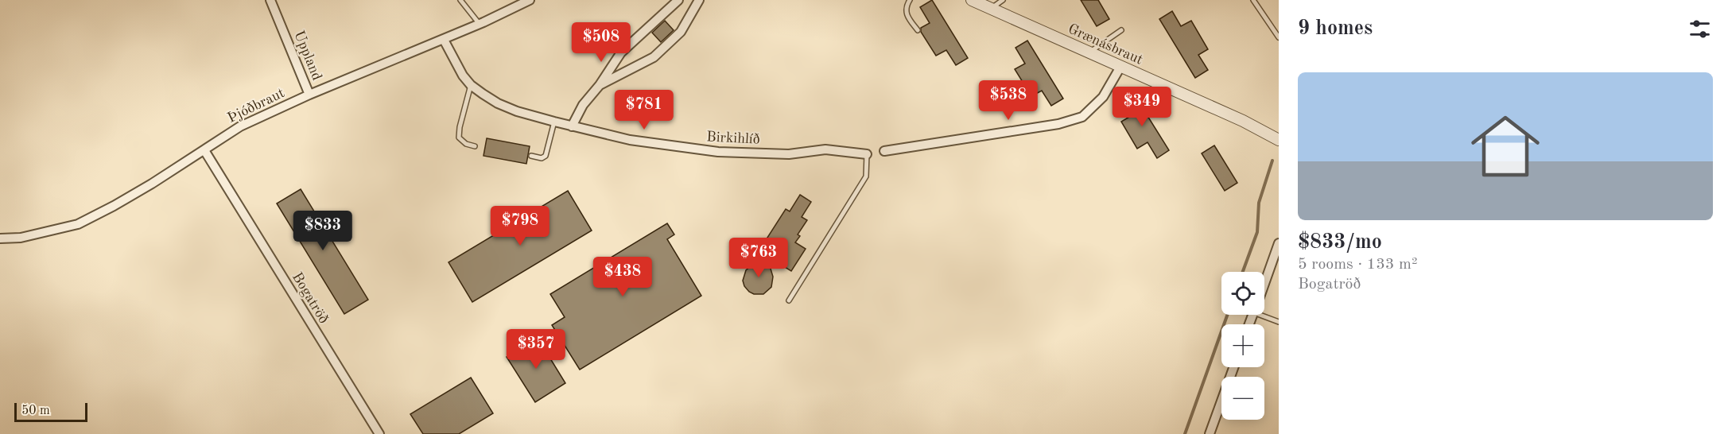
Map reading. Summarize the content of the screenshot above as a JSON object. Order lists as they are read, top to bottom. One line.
{"streets":{"street":["Grænásbraut","Uppland","Þjóðbraut","Birkihlíð","Bogatröð"]},"crossings":[["Uppland","Þjóðbraut"],["Þjóðbraut","Birkihlíð"],["Þjóðbraut","Bogatröð"]],"scale_bar":"50 m","page":{"heading":"9 homes","price":["$508","$538","$349","$781","$798","$833","$763","$438","$357"],"list":[{"name":"$833/mo","note":"5 rooms · 133 m² · Bogatröð"}],"map_buttons":["+","−"],"scale":"50 m"}}
